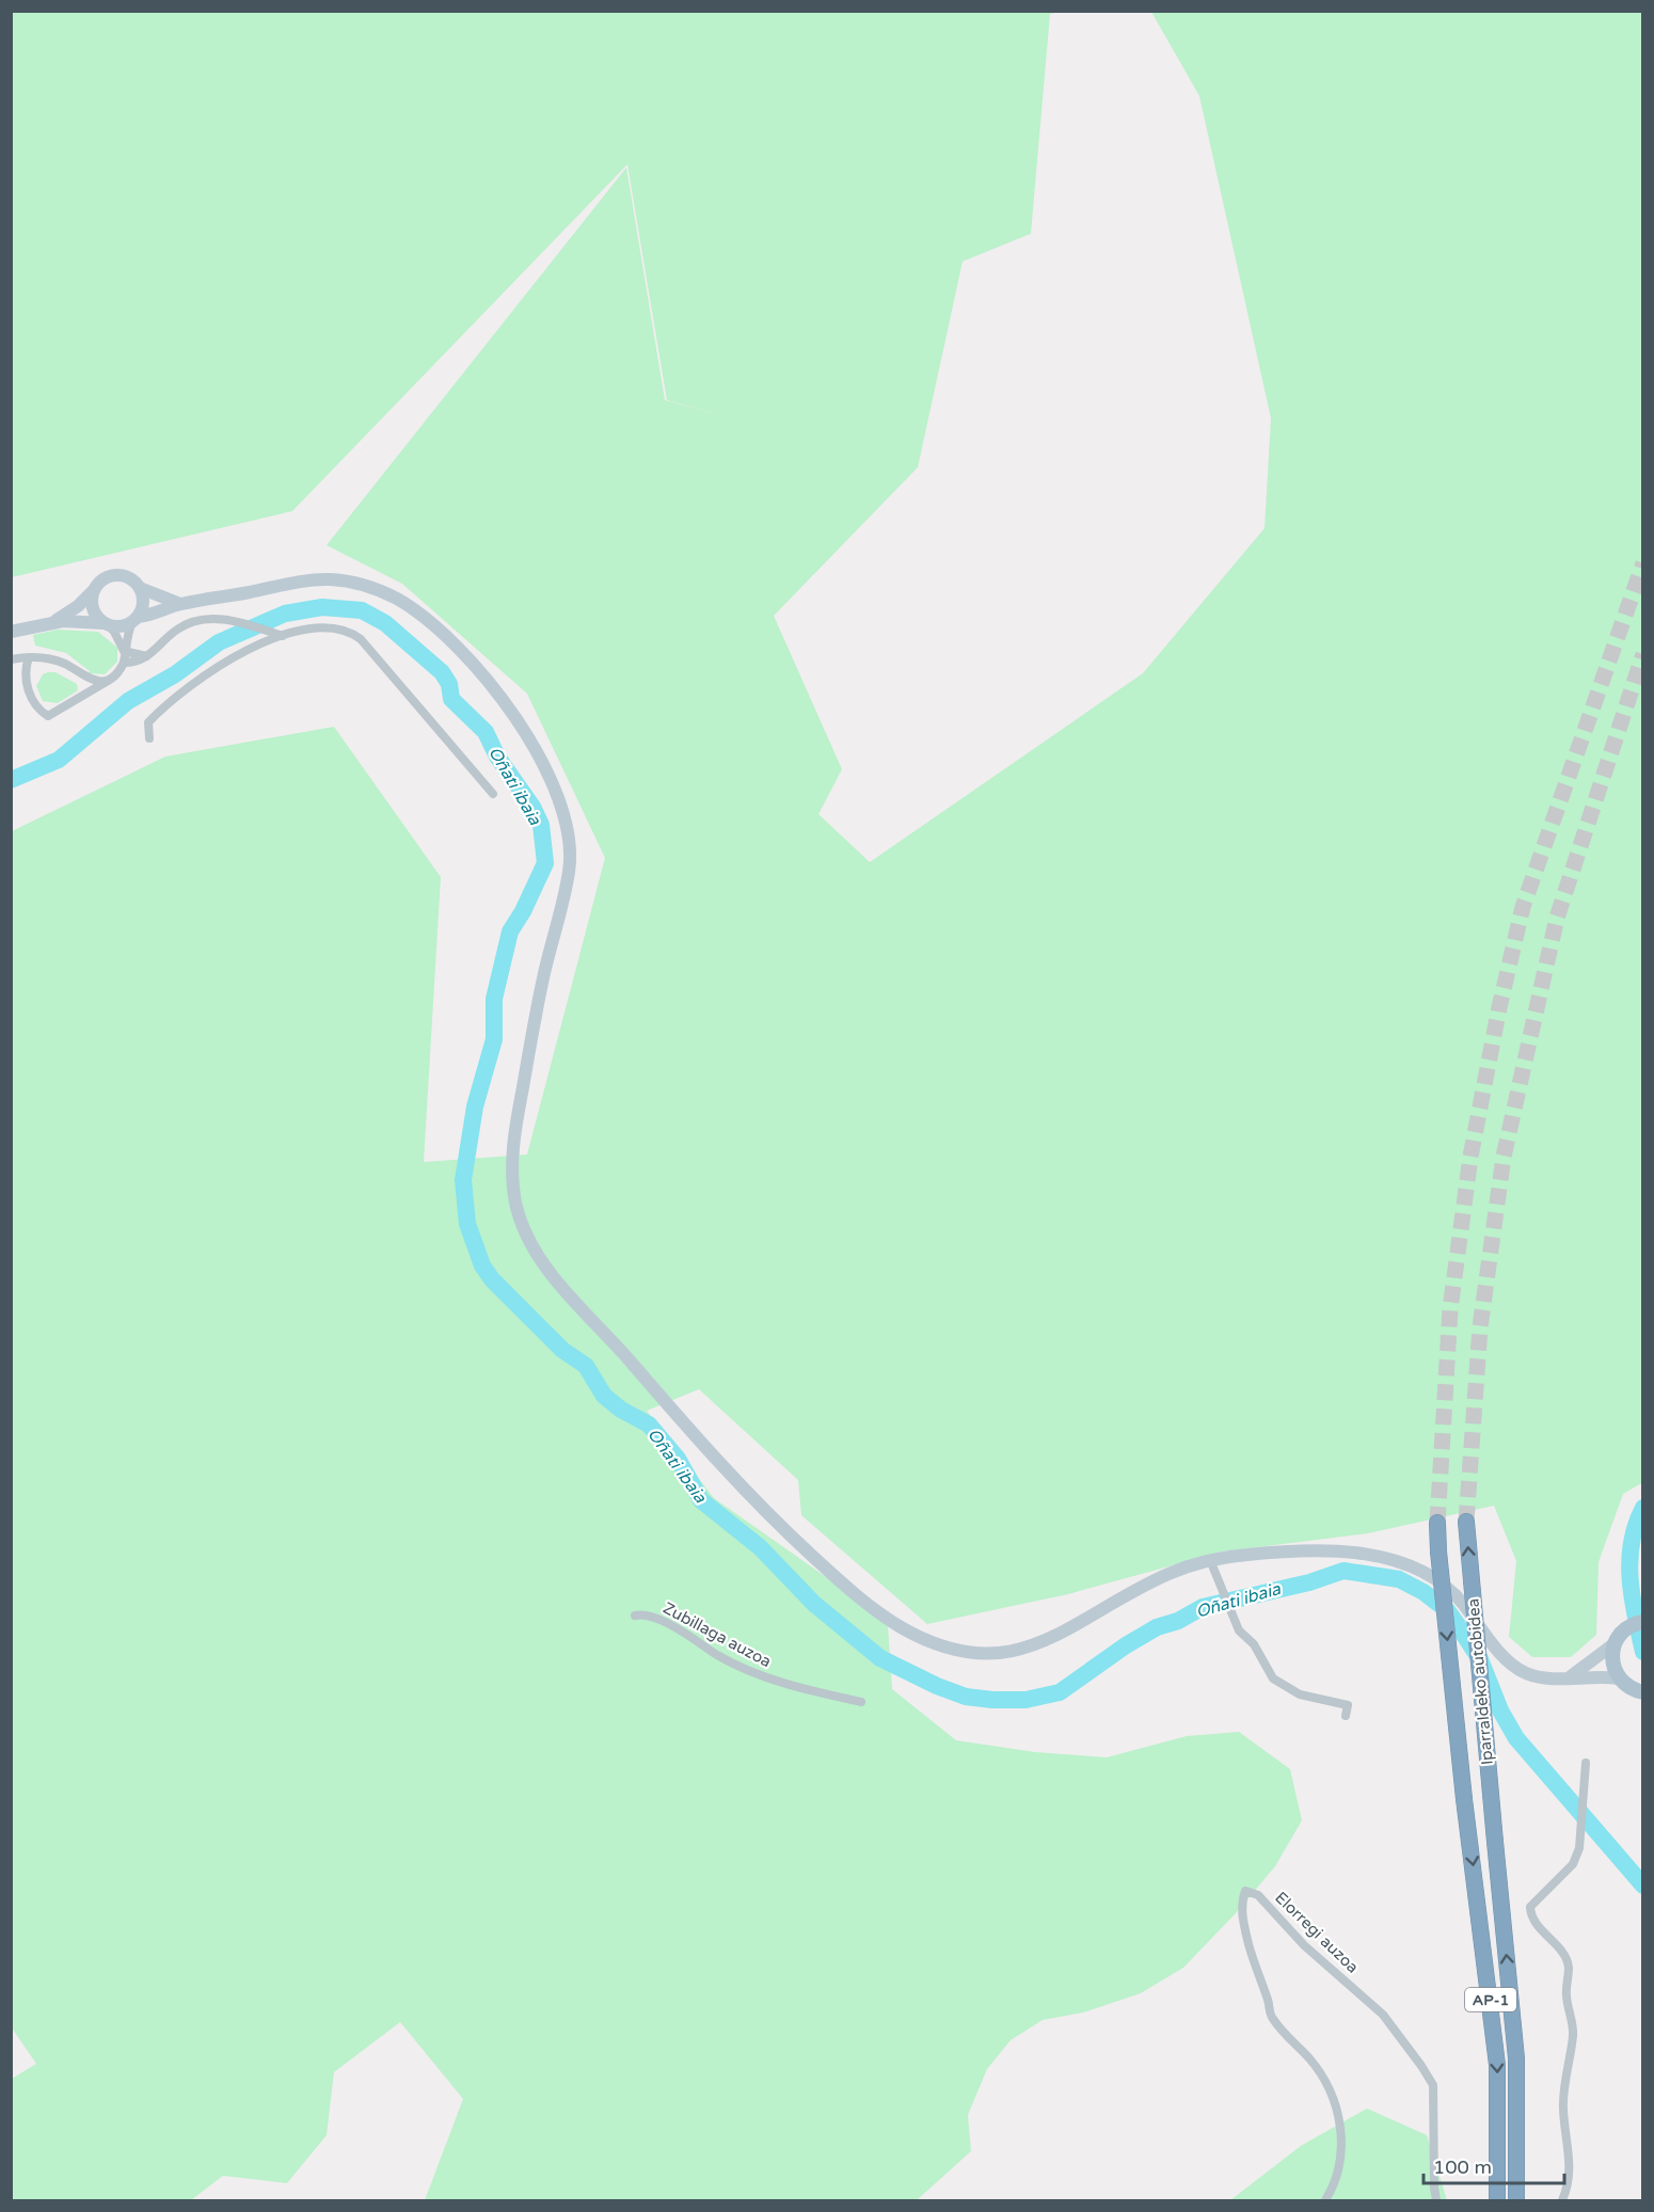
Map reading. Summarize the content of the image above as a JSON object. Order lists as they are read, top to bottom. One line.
{"streets":{"highway":["Iparraldeko autobidea","AP-1"],"street":["Zubillaga auzoa","Elorregi auzoa"]},"water":["Oñati ibaia"],"scale_bar":"100 m"}
